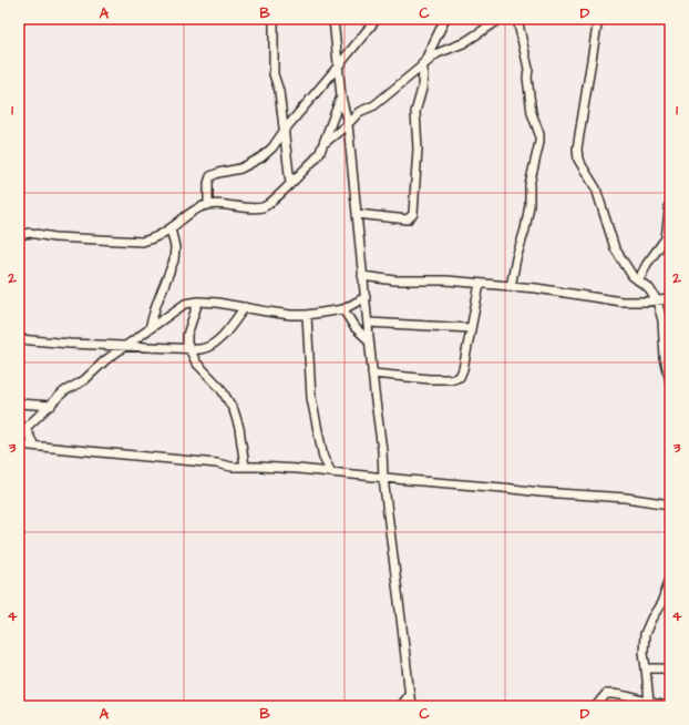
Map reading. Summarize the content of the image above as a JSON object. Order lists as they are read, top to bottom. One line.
{"grid":{"columns":["A","B","C","D"],"rows":["1","2","3","4"]}}
